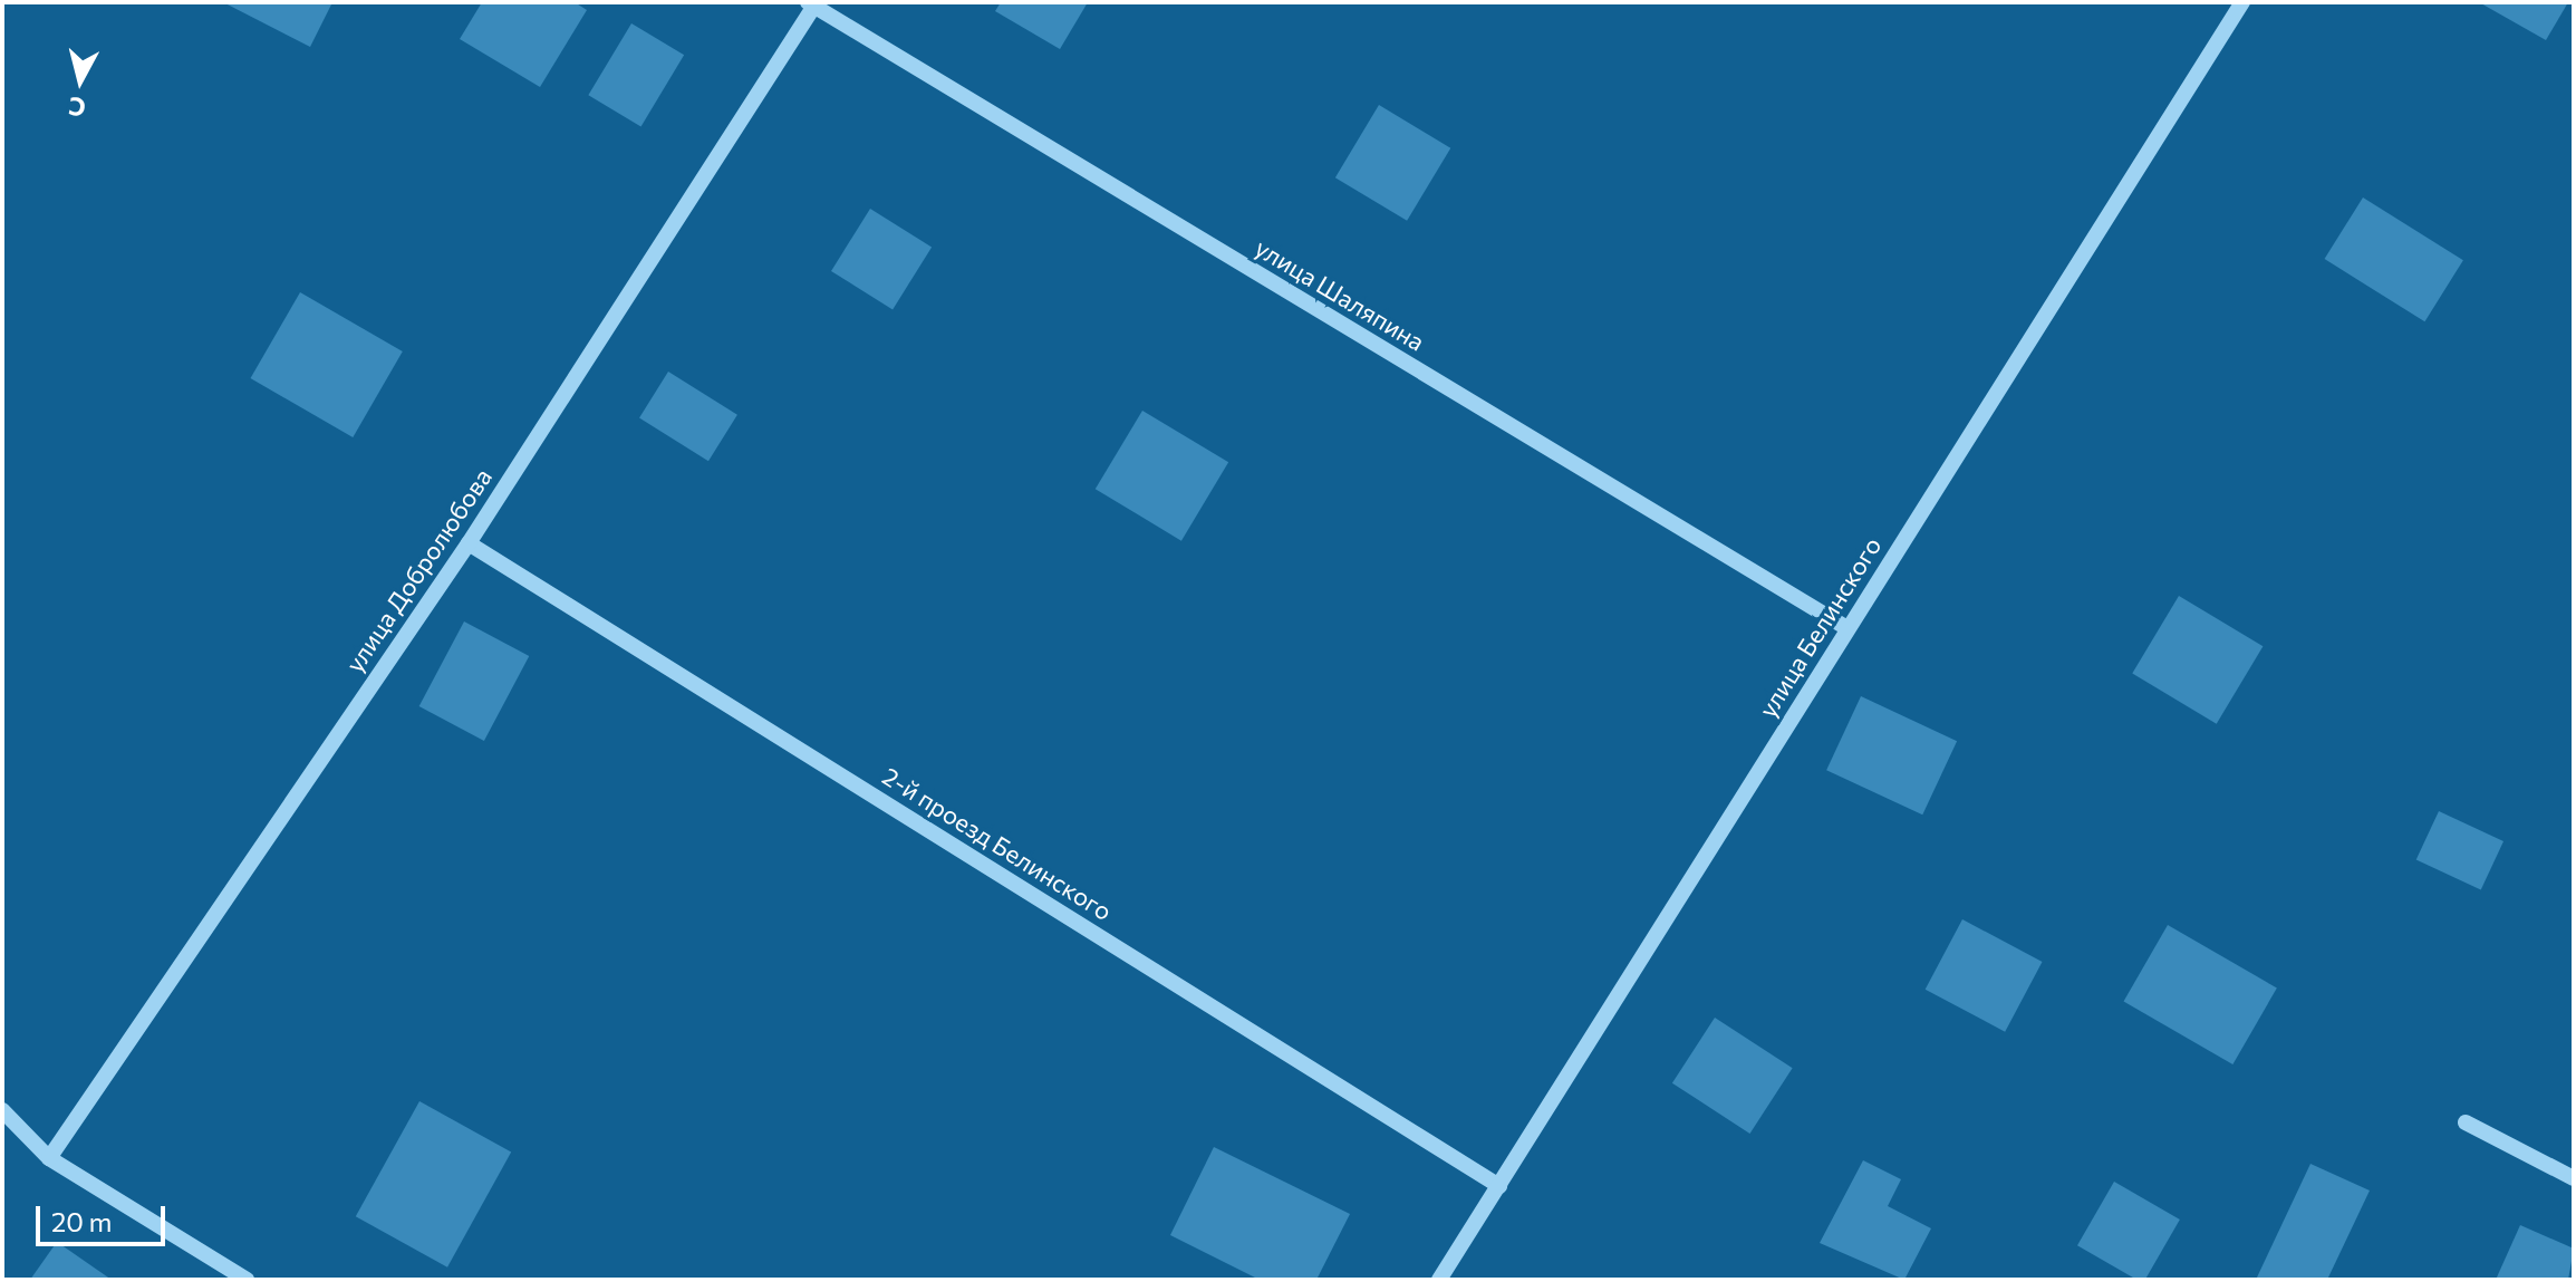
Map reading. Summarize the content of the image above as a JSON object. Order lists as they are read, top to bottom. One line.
{"streets":{"street":["улица Шаляпина","улица Добролюбова","улица Белинского","2-й проезд Белинского"]},"crossings":[["улица Шаляпина","улица Добролюбова"],["улица Шаляпина","улица Белинского"],["улица Добролюбова","2-й проезд Белинского"],["улица Белинского","2-й проезд Белинского"]],"scale_bar":"20 m","north":"bottom"}
